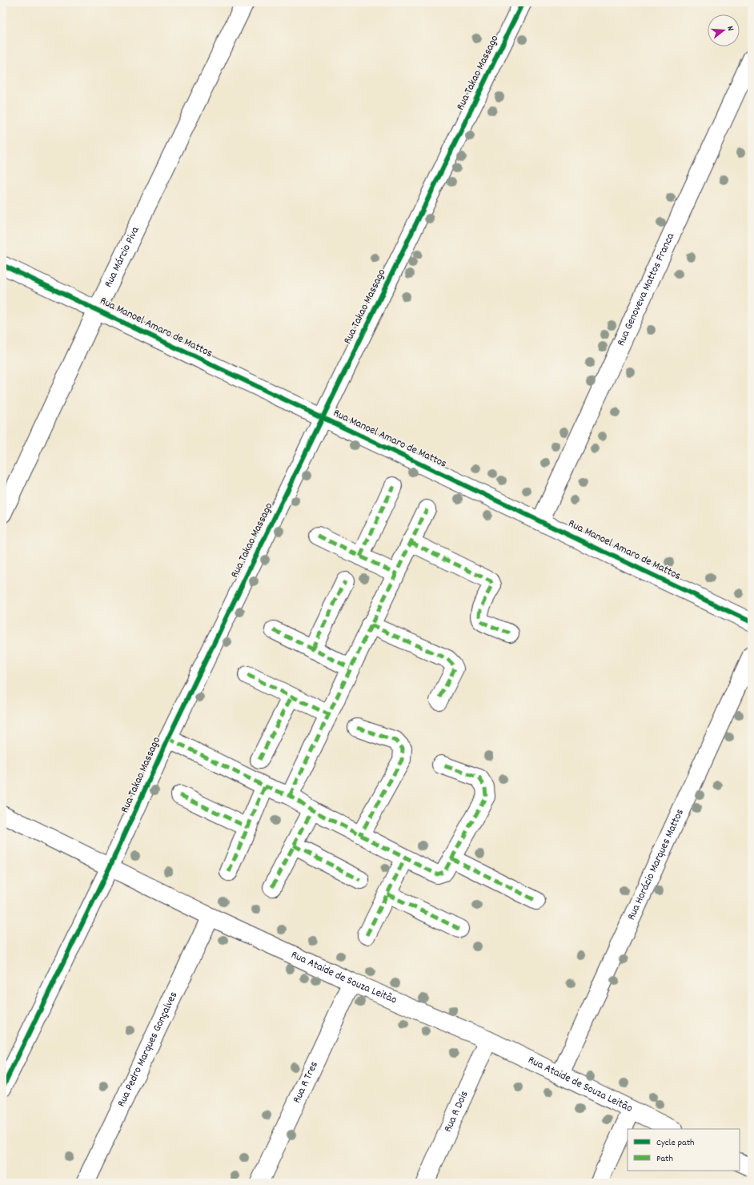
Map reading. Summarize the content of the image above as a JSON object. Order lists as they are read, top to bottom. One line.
{"streets":{"street":["Rua Takao Massago","Rua Márcio Piva","Rua Genoveva Mattos Franca","Rua Manoel Amaro de Mattos","Rua Horácio Marques Mattos","Rua Ataide de Souza Leitão","Rua Pedro Marques Gonçalves","Rua R Tres","Rua R Dois"]},"crossings":[["Rua Takao Massago","Rua Manoel Amaro de Mattos"],["Rua Takao Massago","Rua Ataide de Souza Leitão"],["Rua Márcio Piva","Rua Manoel Amaro de Mattos"],["Rua Genoveva Mattos Franca","Rua Manoel Amaro de Mattos"],["Rua Horácio Marques Mattos","Rua Ataide de Souza Leitão"],["Rua Ataide de Souza Leitão","Rua Pedro Marques Gonçalves"],["Rua Ataide de Souza Leitão","Rua R Tres"],["Rua Ataide de Souza Leitão","Rua R Dois"]],"legend":["Cycle path","Path"],"north":"right"}
